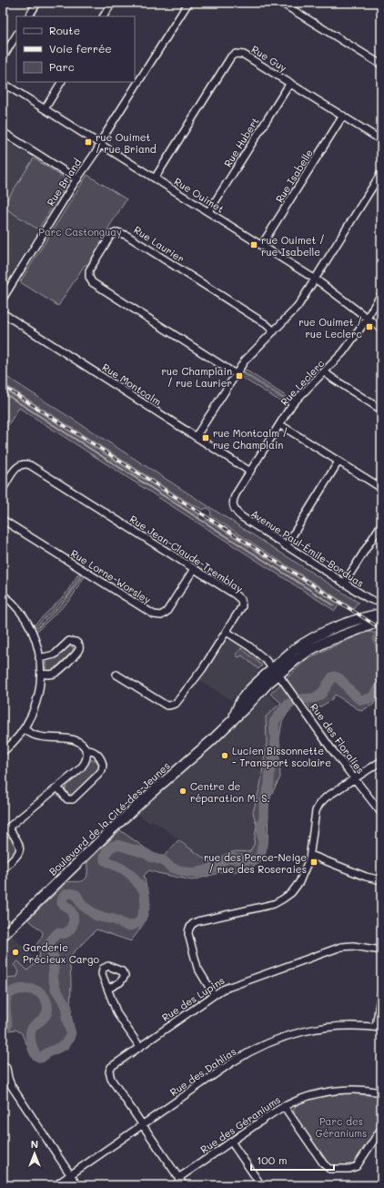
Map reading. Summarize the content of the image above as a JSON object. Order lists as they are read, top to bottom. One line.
{"streets":{"main road":["Boulevard de la Cité-des-Jeunes"],"street":["Rue Guy","Rue Hubert","Rue Isabelle","Rue Briand","Rue Ouimet","Rue Laurier","Rue Leclerc","Rue Montcalm","Avenue Paul-Émile-Borduas","Rue Jean-Claude-Tremblay","Rue Lorne-Worsley","Rue des Floralies","Rue des Lupins","Rue des Dahlias","Rue des Géraniums"]},"crossings":[["Rue Guy","Rue Hubert"],["Rue Guy","Rue Isabelle"],["Rue Guy","Rue Ouimet"],["Rue Hubert","Rue Ouimet"],["Rue Isabelle","Rue Ouimet"],["Rue Briand","Rue Ouimet"],["Rue Ouimet","Rue Leclerc"],["Rue Leclerc","Rue Montcalm"],["Rue Leclerc","Avenue Paul-Émile-Borduas"],["Rue Jean-Claude-Tremblay","Rue Lorne-Worsley"],["Rue Jean-Claude-Tremblay","Rue des Floralies"],["Rue des Floralies","Boulevard de la Cité-des-Jeunes"],["Rue des Lupins","Rue des Dahlias"]],"parks":["Parc Castonguay","Parc des Géraniums"],"places":{"transit":["rue Ouimet / rue Briand","rue Ouimet / rue Isabelle","rue Ouimet / rue Leclerc","rue Champlain / rue Laurier","rue Montcalm / rue Champlain","rue des Perce-Neige / rue des Roseraies"],"other":["Lucien Bissonnette - Transport scolaire","Centre de réparation M. S.","Garderie Précieux Cargo"]},"legend":["Route","Voie ferrée","Parc"],"scale_bar":"100 m","north":"top"}
